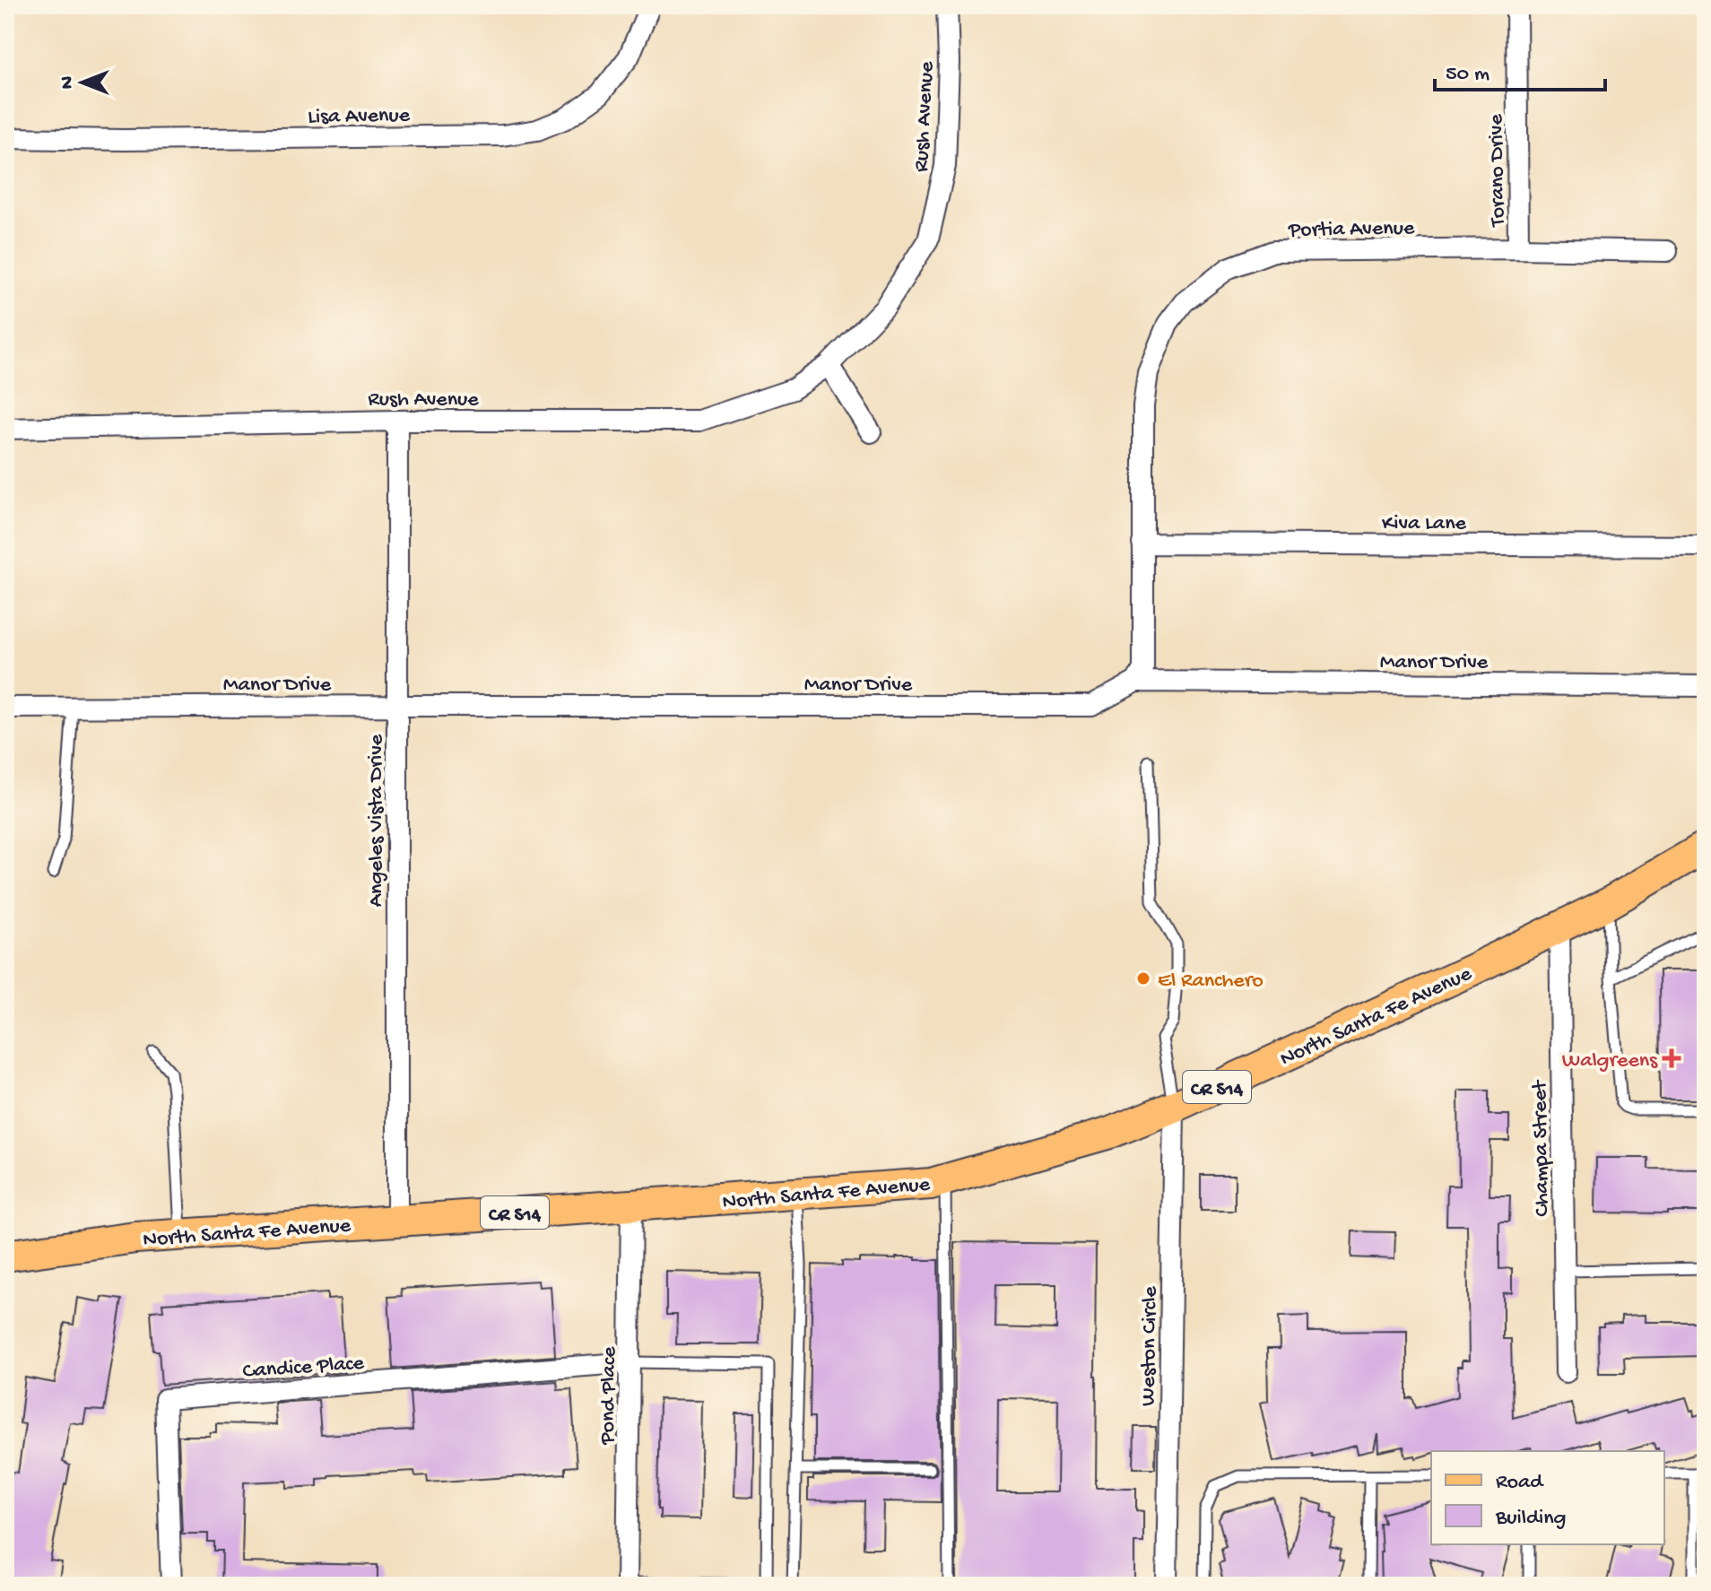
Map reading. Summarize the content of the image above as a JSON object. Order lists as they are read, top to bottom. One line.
{"streets":{"main road":["North Santa Fe Avenue","CR S14"],"street":["Lisa Avenue","Rush Avenue","Torano Drive","Portia Avenue","Kiva Lane","Manor Drive","Angeles Vista Drive","Champa Street","Weston Circle","Candice Place","Pond Place"]},"crossings":[["Rush Avenue","Angeles Vista Drive"],["Torano Drive","Portia Avenue"],["Portia Avenue","Kiva Lane"],["Portia Avenue","Manor Drive"],["Manor Drive","Angeles Vista Drive"],["Angeles Vista Drive","North Santa Fe Avenue"],["North Santa Fe Avenue","Champa Street"],["North Santa Fe Avenue","Weston Circle"],["North Santa Fe Avenue","Pond Place"],["Candice Place","Pond Place"]],"places":{"other":["El Ranchero"],"health":["Walgreens"]},"legend":["Road","Building"],"scale_bar":"50 m","north":"left"}
